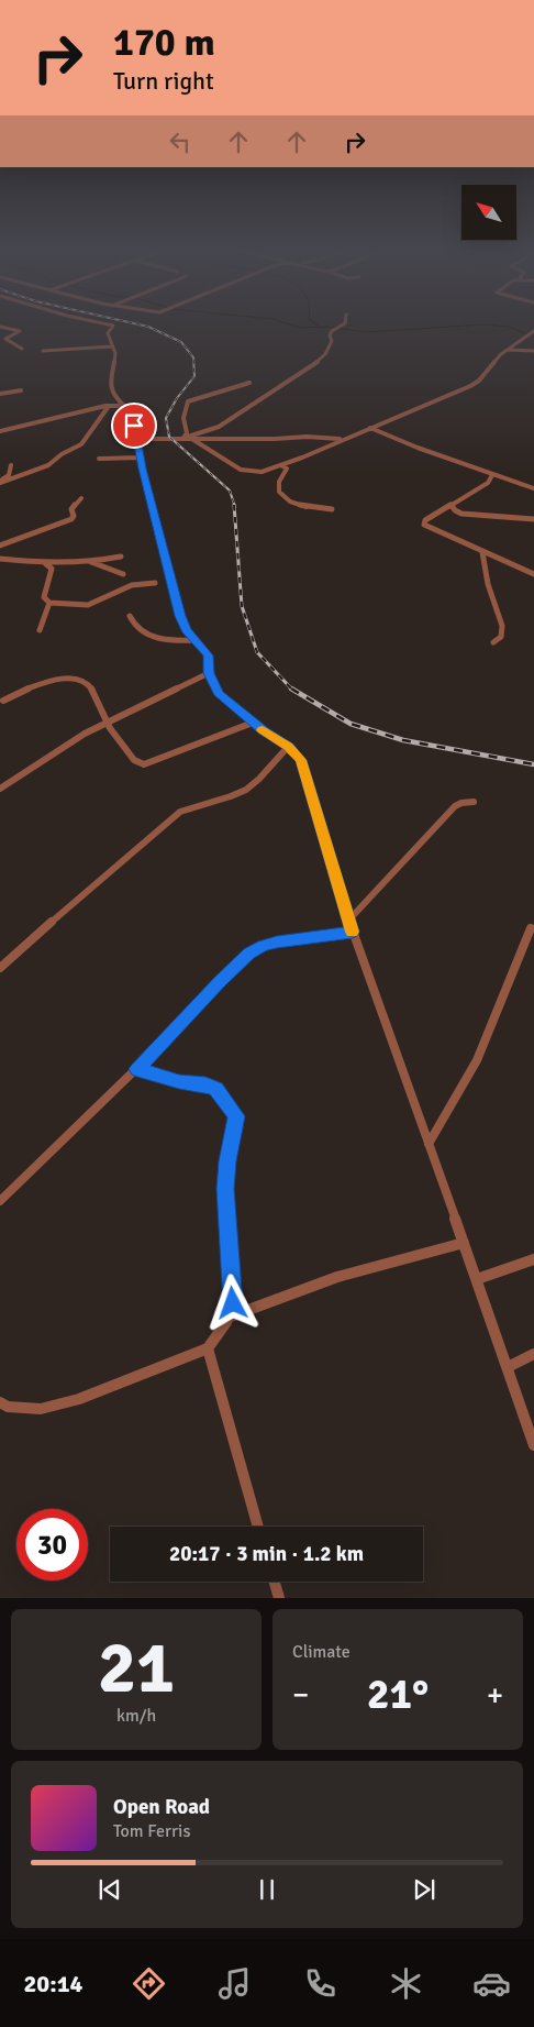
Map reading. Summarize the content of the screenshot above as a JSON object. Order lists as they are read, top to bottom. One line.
{"north":"top left","page":{"turn":["170 m","Turn right"],"limit":"30","trip":"20:17 · 3 min · 1.2 km","tile":[["21","km/h"],"Climate"],"heat":["−","21°","+"],"song":["Open Road","Tom Ferris"],"tabs":"20:14"}}
